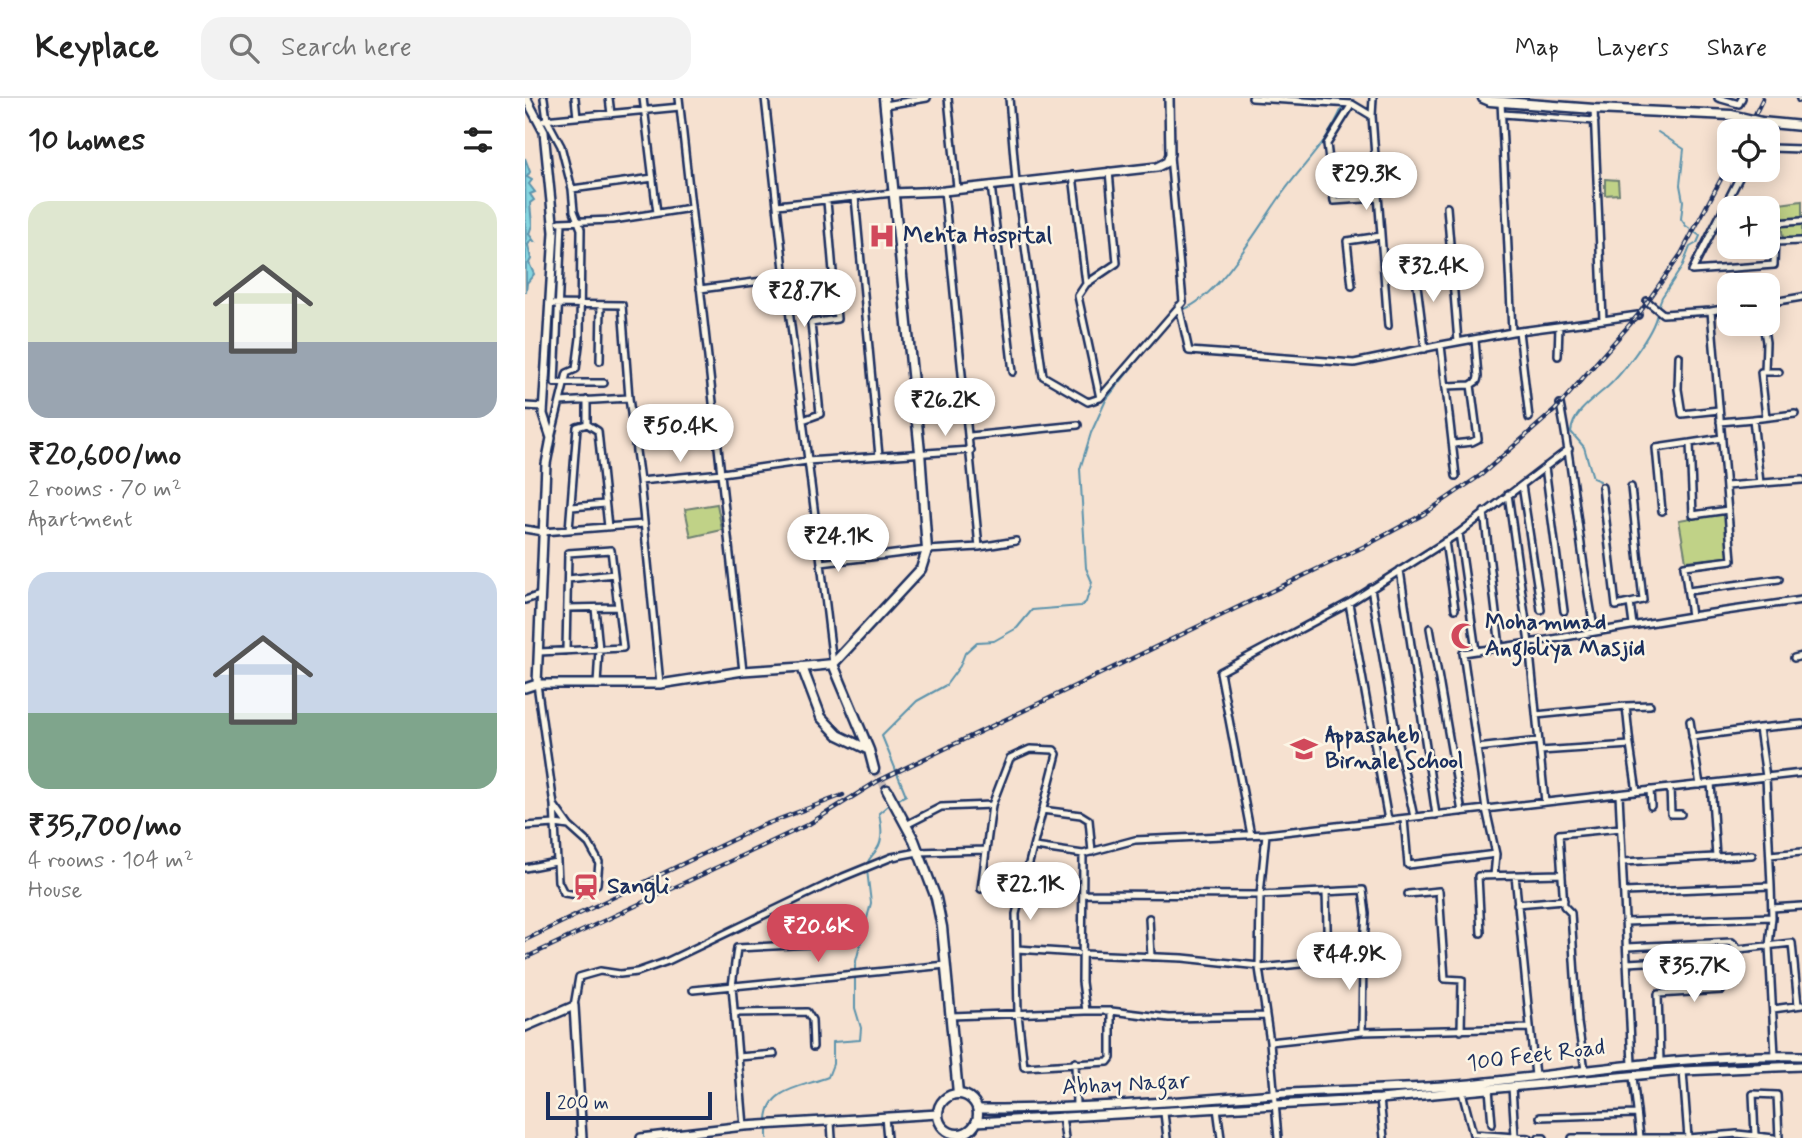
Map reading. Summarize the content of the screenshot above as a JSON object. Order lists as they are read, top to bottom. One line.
{"streets":{"main road":["100 Feet Road","Abhay Nagar"]},"crossings":[["100 Feet Road","Abhay Nagar"]],"places":{"hospital":["Mehta Hospital"],"mosque":["Mohammad Angloliya Masjid"],"school or university":["Appasaheb Birnale School"],"station":["Sangli"]},"scale_bar":"200 m","page":{"header":"Keyplace","search":"Search here","nav":["Map","Layers","Share"],"heading":"10 homes","map_buttons":["+","−"],"price":["₹29.3K","₹32.4K","₹28.7K","₹26.2K","₹50.4K","₹24.1K","₹22.1K","₹20.6K","₹44.9K","₹35.7K"],"list":[{"name":"₹20,600/mo","note":"2 rooms · 70 m² · Apartment"},{"name":"₹35,700/mo","note":"4 rooms · 104 m² · House"}],"scale":"200 m"}}
